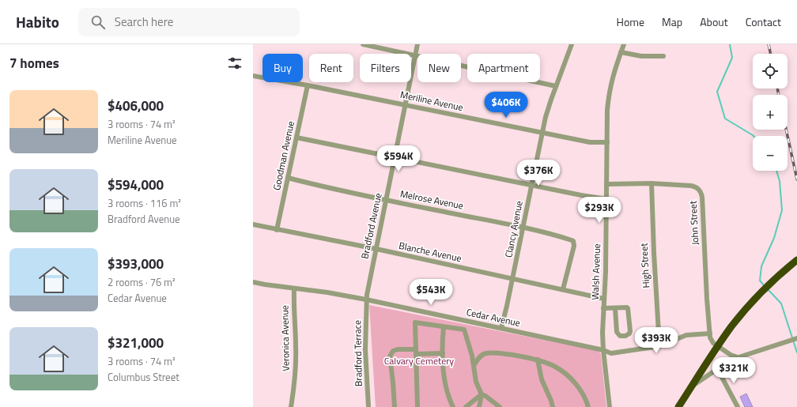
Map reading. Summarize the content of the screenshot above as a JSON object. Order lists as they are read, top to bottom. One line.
{"streets":{"street":["Meriline Avenue","Goodman Avenue","Melrose Avenue","John Street","Bradford Avenue","Clancy Avenue","Blanche Avenue","High Street","Walsh Avenue","Cedar Avenue","Veronica Avenue","Bradford Terrace"]},"crossings":[["Meriline Avenue","Goodman Avenue"],["Meriline Avenue","Bradford Avenue"],["Meriline Avenue","Clancy Avenue"],["Meriline Avenue","Walsh Avenue"],["Goodman Avenue","Melrose Avenue"],["Goodman Avenue","Blanche Avenue"],["Melrose Avenue","Bradford Avenue"],["Melrose Avenue","Clancy Avenue"],["Melrose Avenue","Blanche Avenue"],["John Street","High Street"],["John Street","Walsh Avenue"],["John Street","Cedar Avenue"],["Bradford Avenue","Blanche Avenue"],["Bradford Avenue","Cedar Avenue"],["Bradford Avenue","Bradford Terrace"],["Clancy Avenue","Blanche Avenue"],["Clancy Avenue","Cedar Avenue"],["Blanche Avenue","Walsh Avenue"],["High Street","Cedar Avenue"],["Walsh Avenue","Cedar Avenue"],["Cedar Avenue","Veronica Avenue"],["Cedar Avenue","Bradford Terrace"]],"parks":["Calvary Cemetery"],"page":{"header":"Habito","search":"Search here","nav":["Home","Map","About","Contact"],"heading":"7 homes","map_buttons":["+","−"],"chip":["Buy","Rent","Filters","New","Apartment"],"list":[{"name":"$406,000","note":"3 rooms · 74 m² · Meriline Avenue"},{"name":"$594,000","note":"3 rooms · 116 m² · Bradford Avenue"},{"name":"$393,000","note":"2 rooms · 76 m² · Cedar Avenue"},{"name":"$321,000","note":"3 rooms · 74 m² · Columbus Street"}],"price":["$406K","$594K","$376K","$293K","$543K","$393K","$321K"]}}
